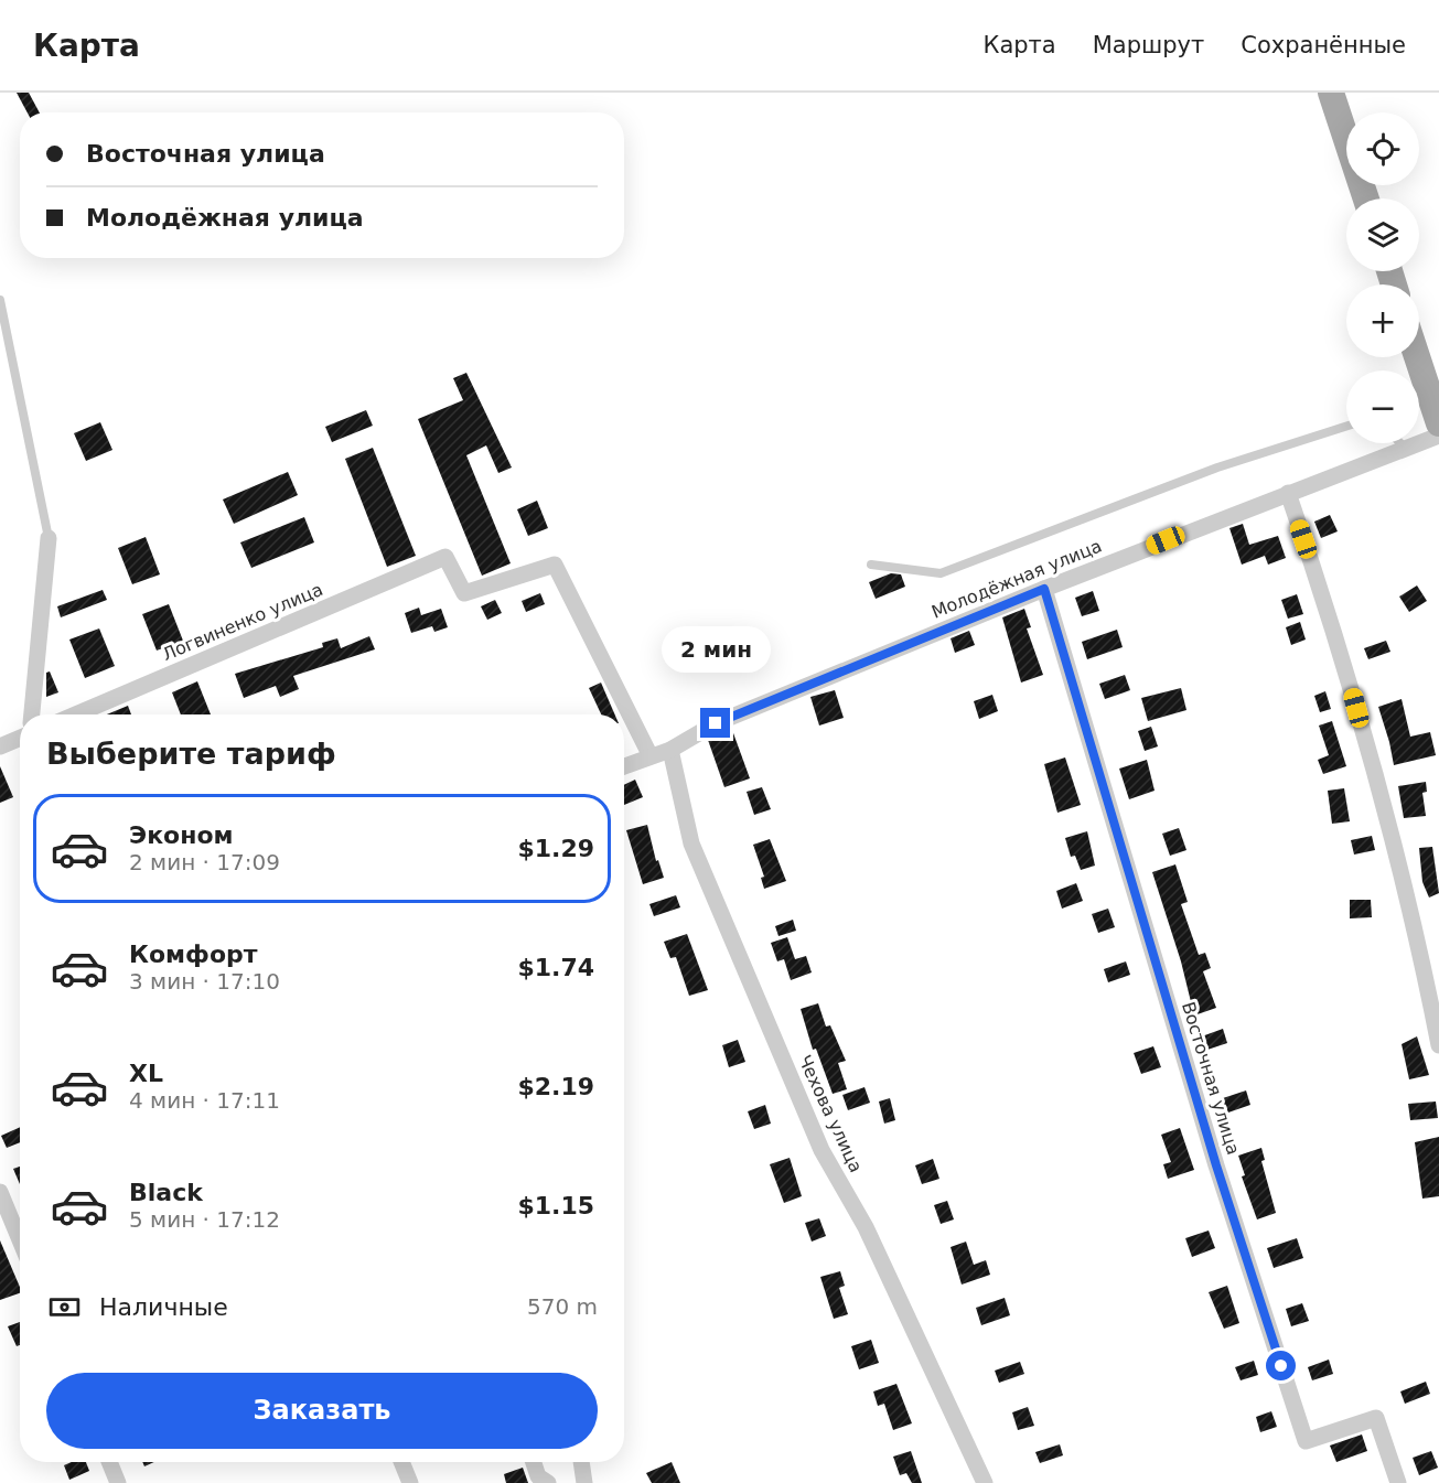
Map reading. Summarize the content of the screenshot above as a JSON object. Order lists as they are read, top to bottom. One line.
{"streets":{"street":["Молодёжная улица","Логвиненко улица","Восточная улица","Чехова улица"]},"crossings":[["Молодёжная улица","Логвиненко улица"],["Молодёжная улица","Восточная улица"],["Молодёжная улица","Чехова улица"]],"page":{"header":"Карта","nav":["Карта","Маршрут","Сохранённые"],"map_buttons":["+","−"],"banner":["Восточная улица","Молодёжная улица"],"bubble":"2 мин","heading":"Выберите тариф","list":[{"name":"Эконом","note":"2 мин · 17:09","value":"$1.29"},{"name":"Комфорт","note":"3 мин · 17:10","value":"$1.74"},{"name":"XL","note":"4 мин · 17:11","value":"$2.19"},{"name":"Black","note":"5 мин · 17:12","value":"$1.15"}],"pay":["Наличные","570 m"],"buttons":"Заказать"}}
